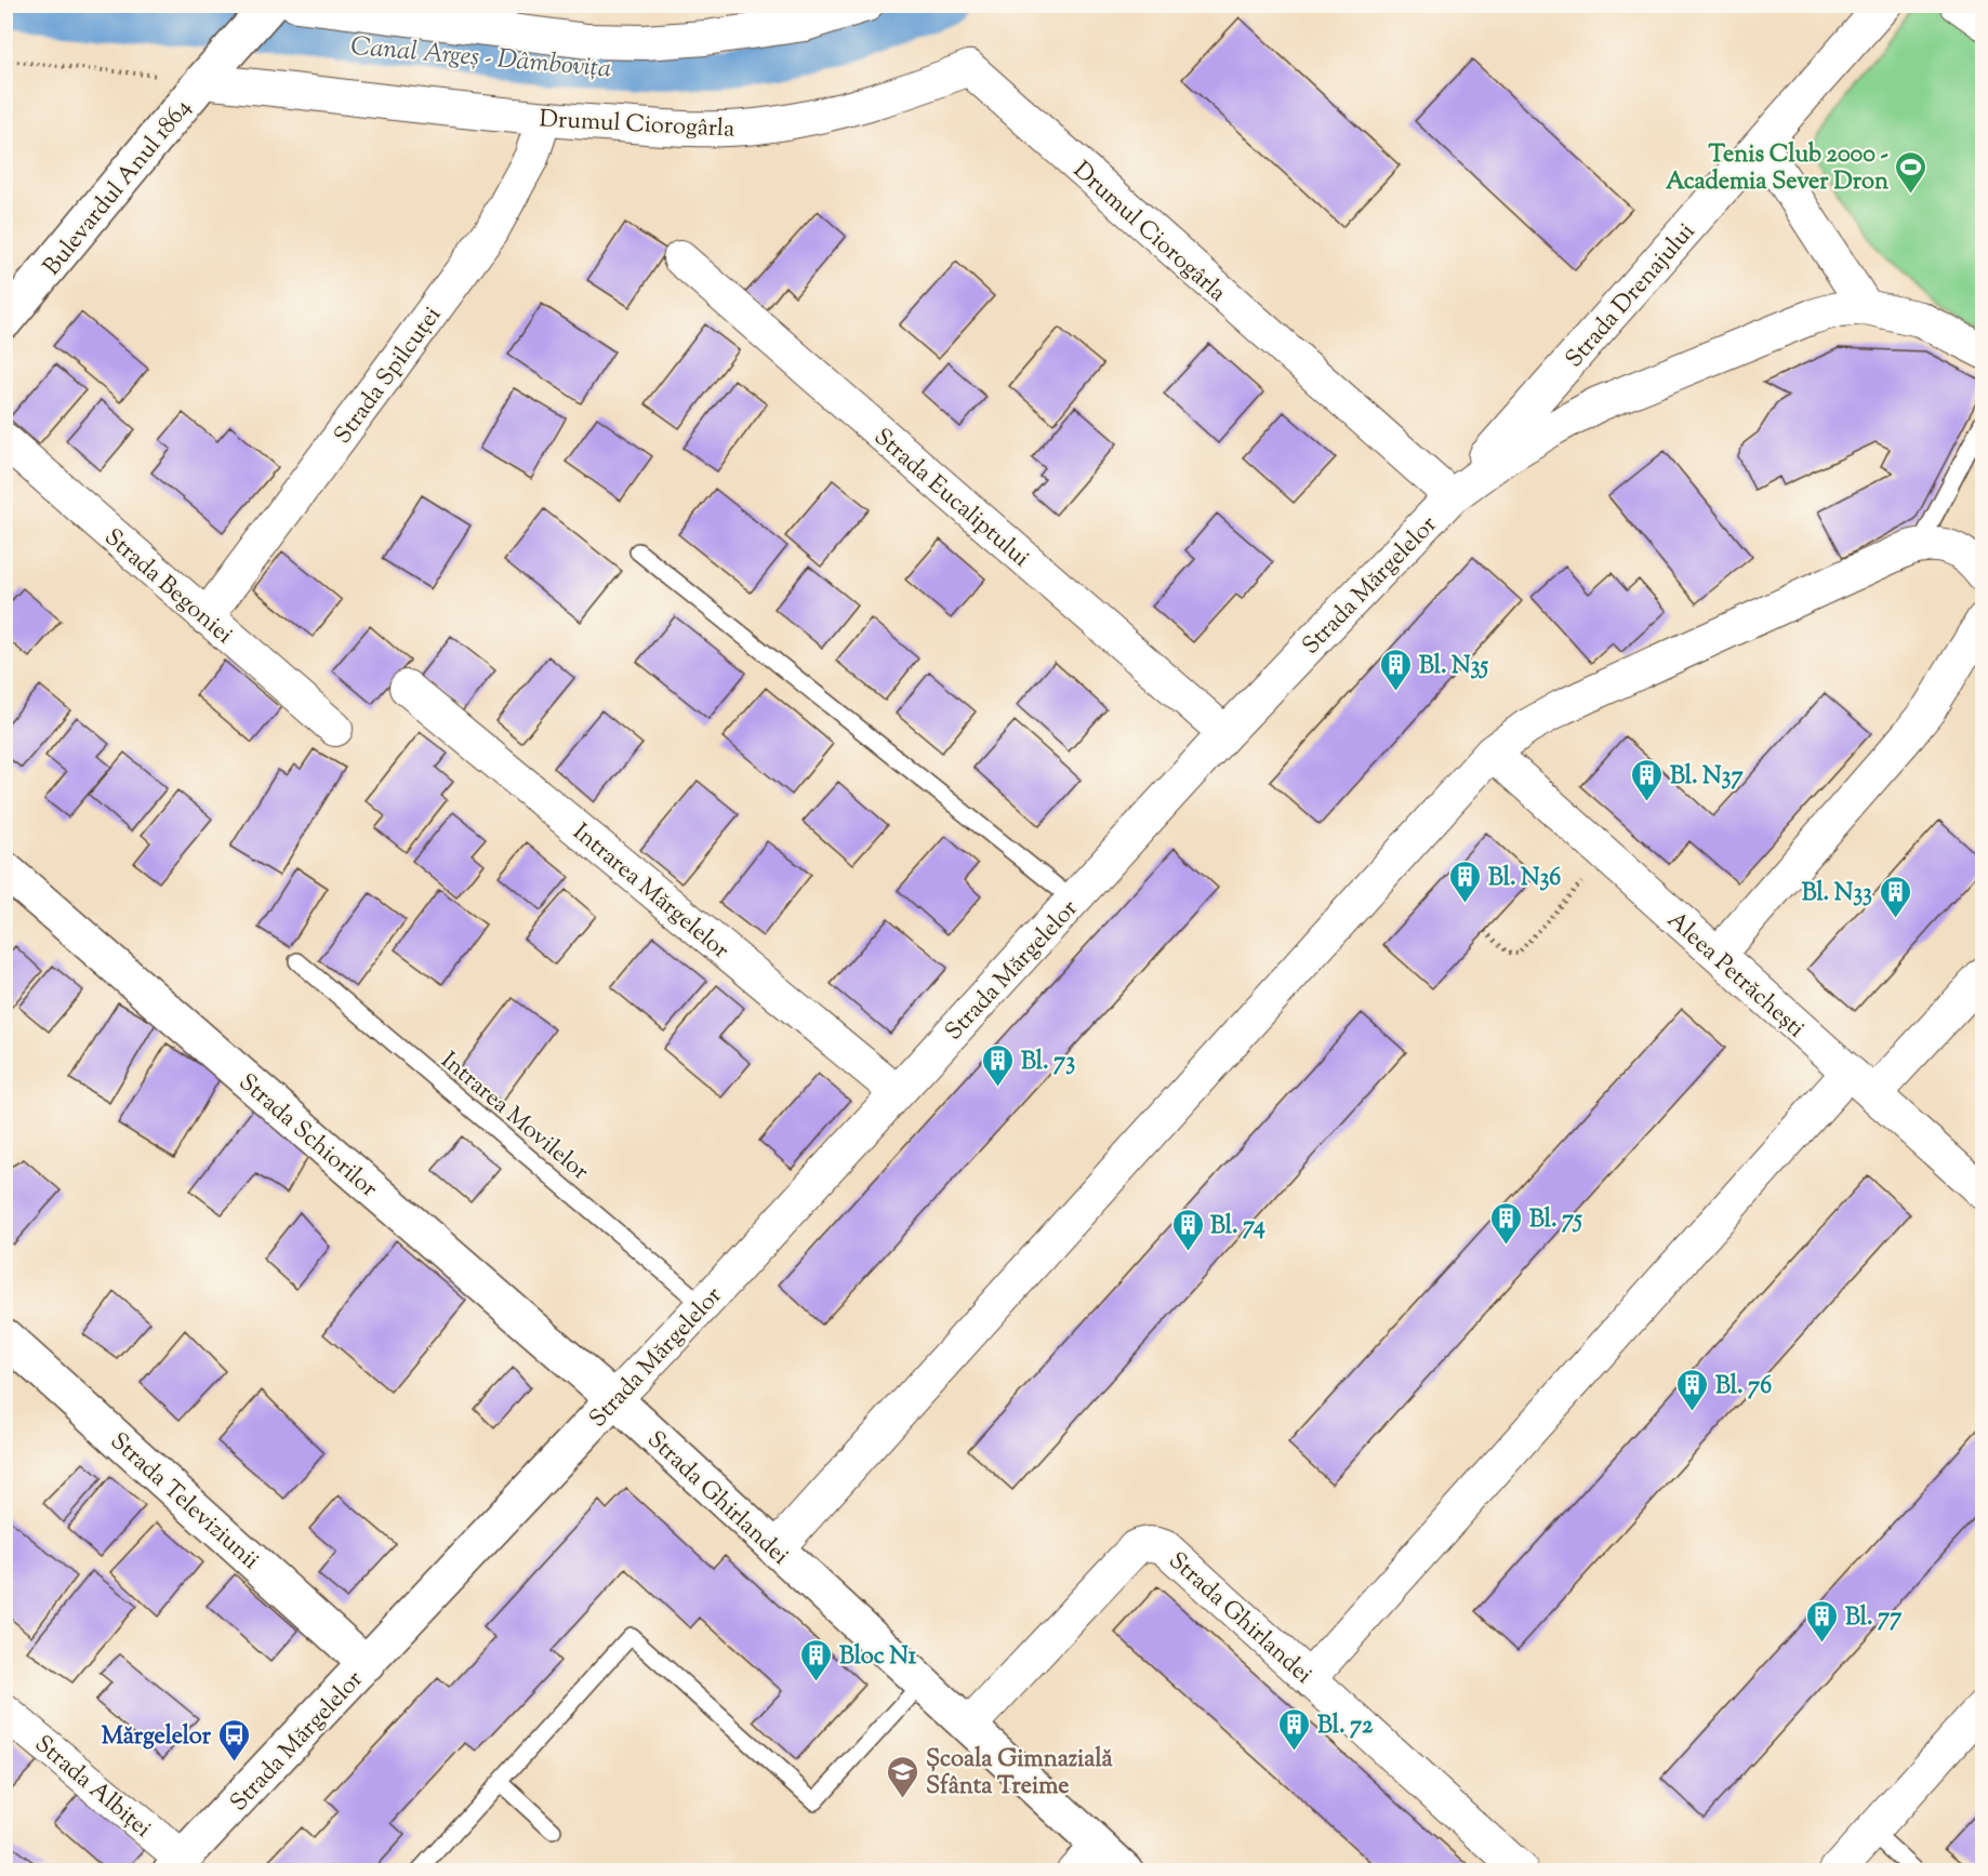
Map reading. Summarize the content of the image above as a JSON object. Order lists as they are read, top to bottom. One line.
{"streets":{"street":["Drumul Ciorogârla","Bulevardul Anul 1864","Strada Drenajului","Strada Spilcuței","Strada Eucaliptului","Strada Mărgelelor","Strada Begoniei","Intrarea Mărgelelor","Aleea Petrăchești","Strada Schiorilor","Strada Ghirlandei","Strada Televiziunii","Strada Albiței"],"lane":["Intrarea Movilelor"]},"crossings":[["Drumul Ciorogârla","Bulevardul Anul 1864"],["Drumul Ciorogârla","Strada Drenajului"],["Drumul Ciorogârla","Strada Spilcuței"],["Drumul Ciorogârla","Strada Mărgelelor"],["Strada Drenajului","Strada Mărgelelor"],["Strada Spilcuței","Strada Begoniei"],["Strada Eucaliptului","Strada Mărgelelor"],["Strada Mărgelelor","Intrarea Mărgelelor"],["Strada Mărgelelor","Intrarea Movilelor"],["Strada Mărgelelor","Strada Schiorilor"],["Strada Mărgelelor","Strada Ghirlandei"],["Strada Mărgelelor","Strada Televiziunii"],["Strada Mărgelelor","Strada Albiței"],["Strada Schiorilor","Strada Ghirlandei"]],"water":["Canal Argeș - Dâmbovița"],"places":{"sports":["Tenis Club 2000 - Academia Sever Dron"],"building":["Bl. N35","Bl. N37","Bl. N36","Bl. N33","Bl. 73","Bl. 75","Bl. 74","Bl. 76","Bl. 77","Bloc N1","Bl. 72"],"bus stop":["Mărgelelor"],"school or university":["Școala Gimnazială Sfânta Treime"]}}
